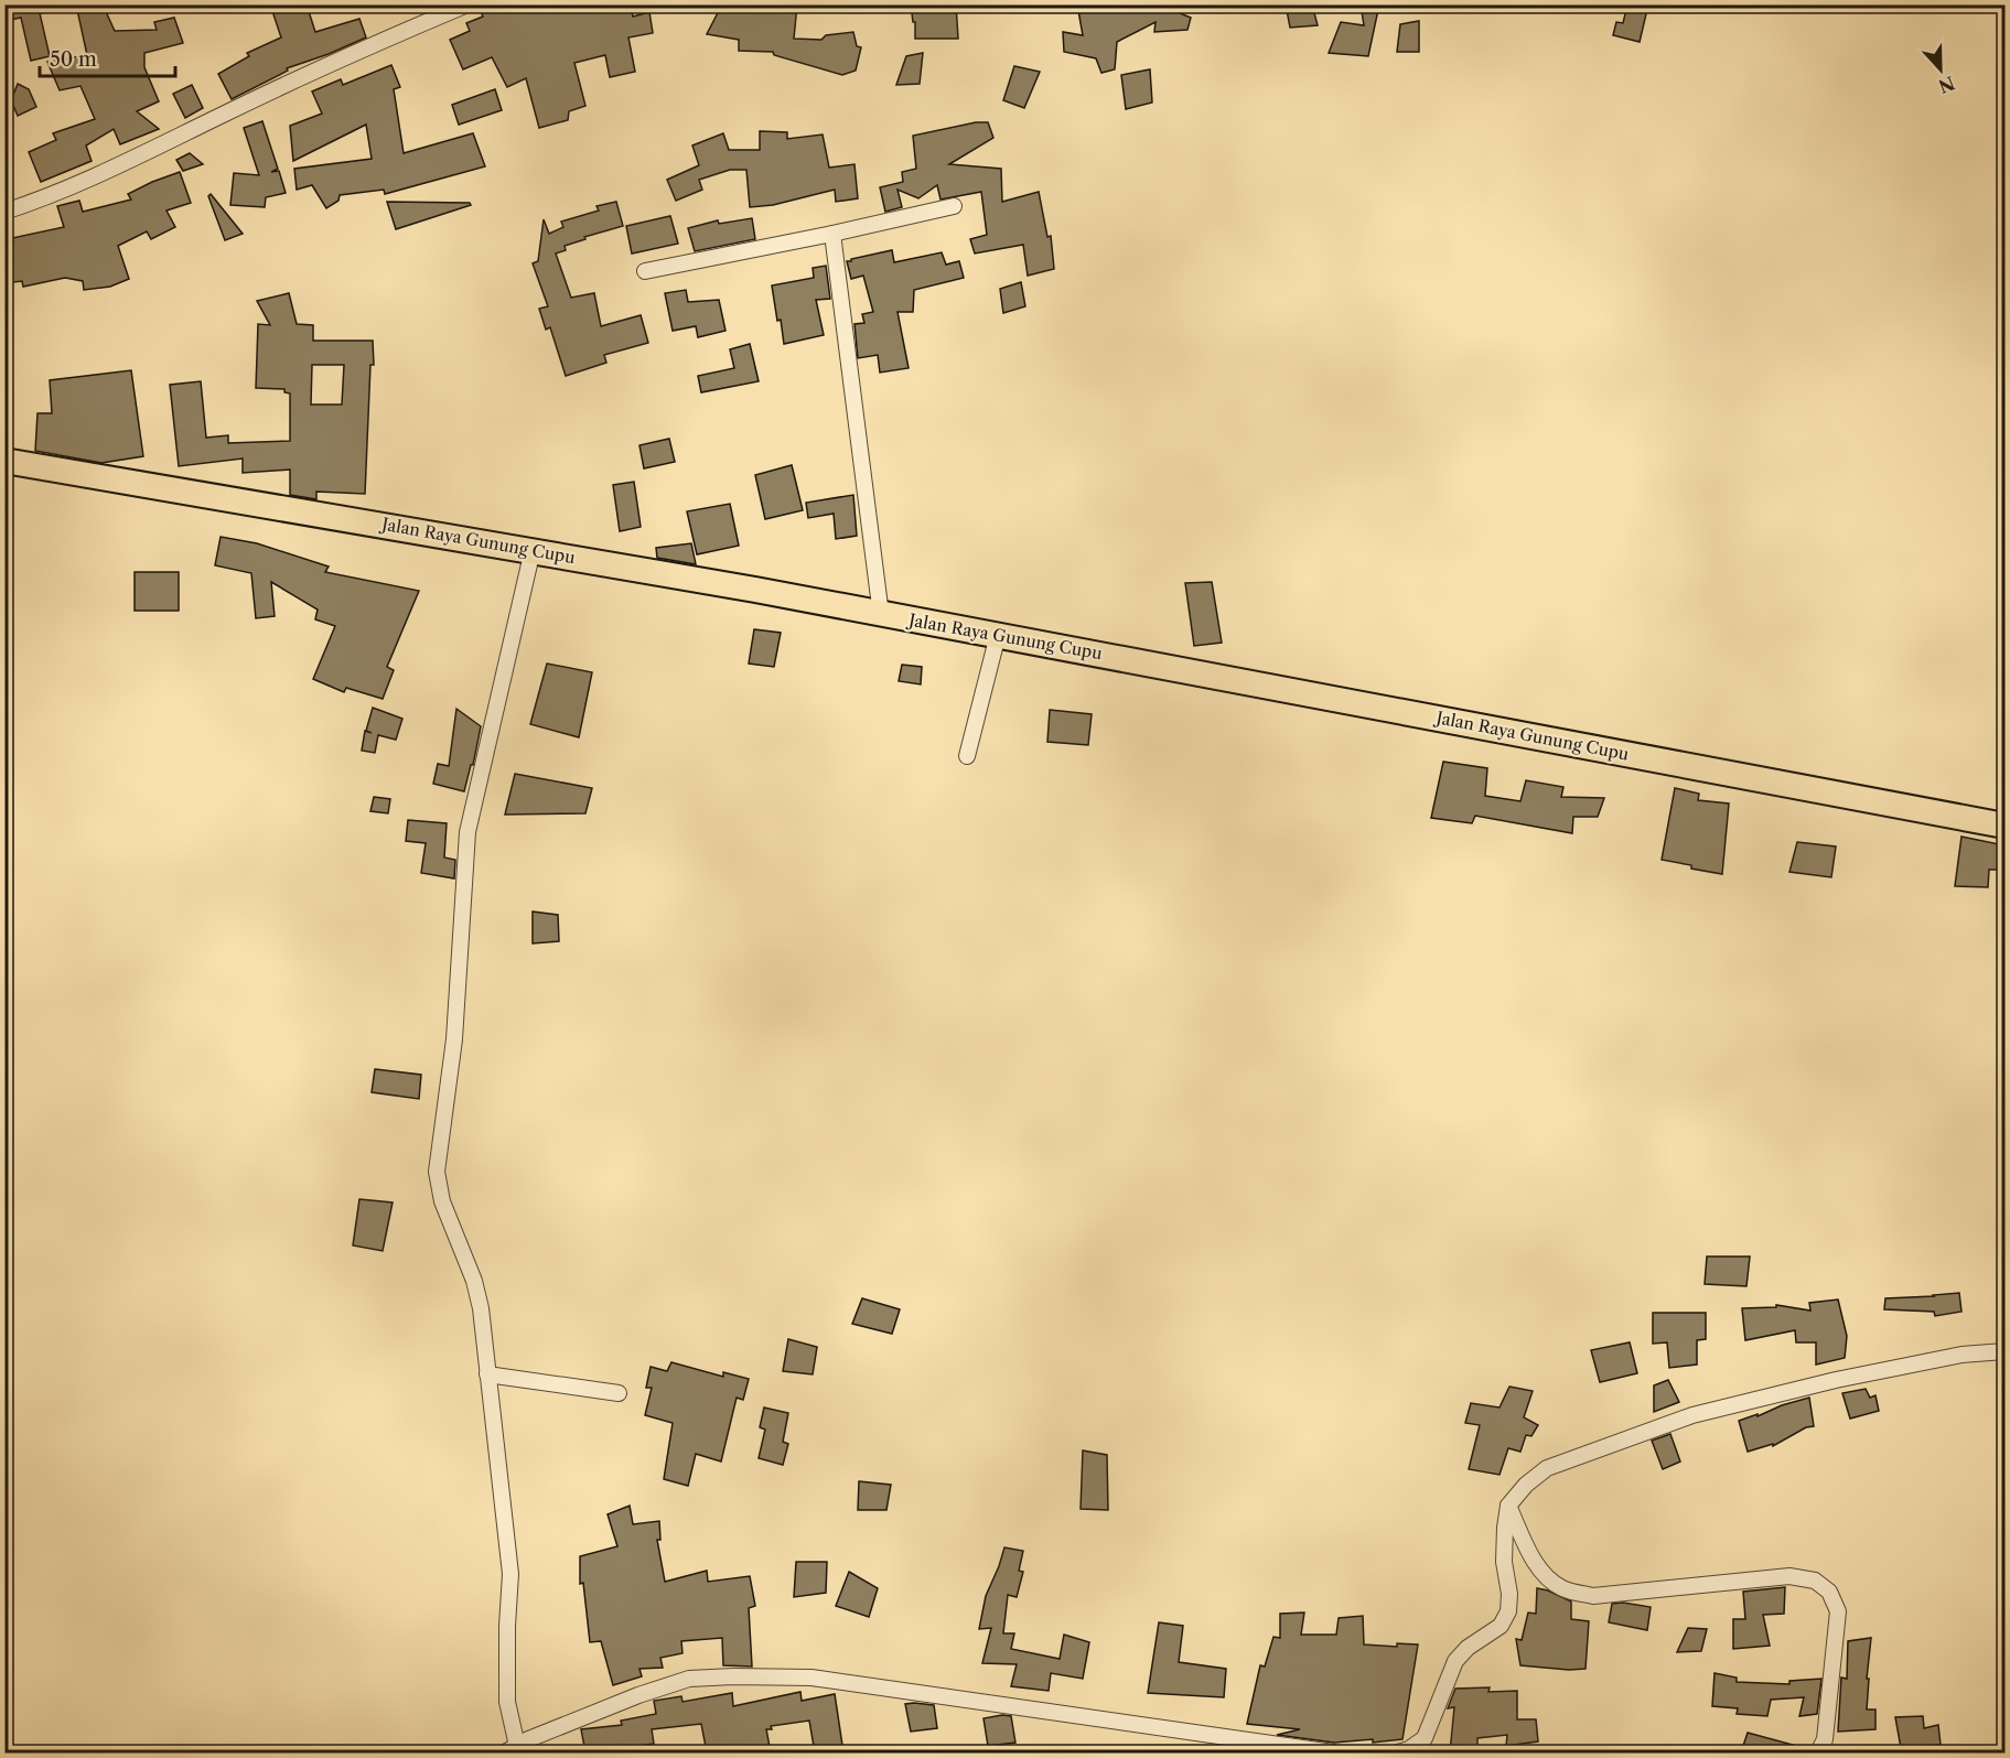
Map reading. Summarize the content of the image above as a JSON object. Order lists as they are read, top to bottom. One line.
{"streets":{"highway":["Jalan Raya Gunung Cupu"]},"scale_bar":"50 m","north":"bottom"}
